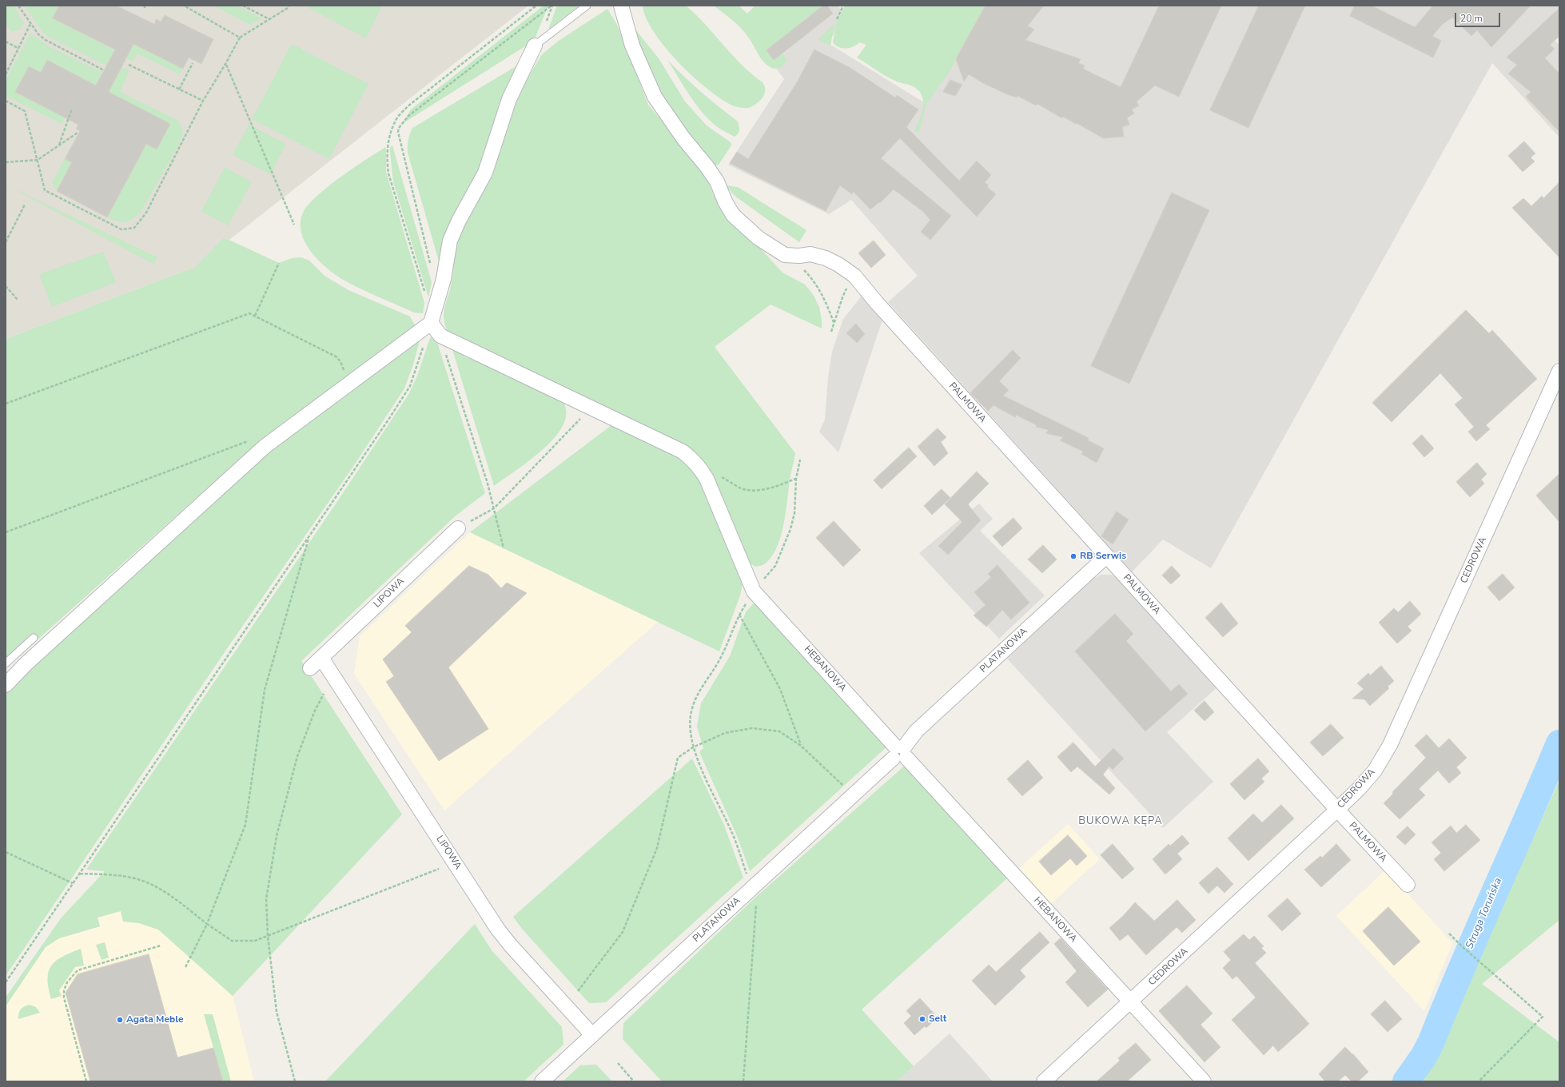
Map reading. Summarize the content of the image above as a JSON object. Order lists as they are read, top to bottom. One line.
{"streets":{"street":["PALMOWA","CEDROWA","LIPOWA","PLATANOWA","HEBANOWA"]},"crossings":[["PALMOWA","CEDROWA"],["PALMOWA","PLATANOWA"],["CEDROWA","HEBANOWA"],["LIPOWA","PLATANOWA"],["PLATANOWA","HEBANOWA"]],"districts":["BUKOWA KĘPA"],"water":["Struga Toruńska"],"places":["RB Serwis","Selt","Agata Meble"],"scale_bar":"20 m"}
